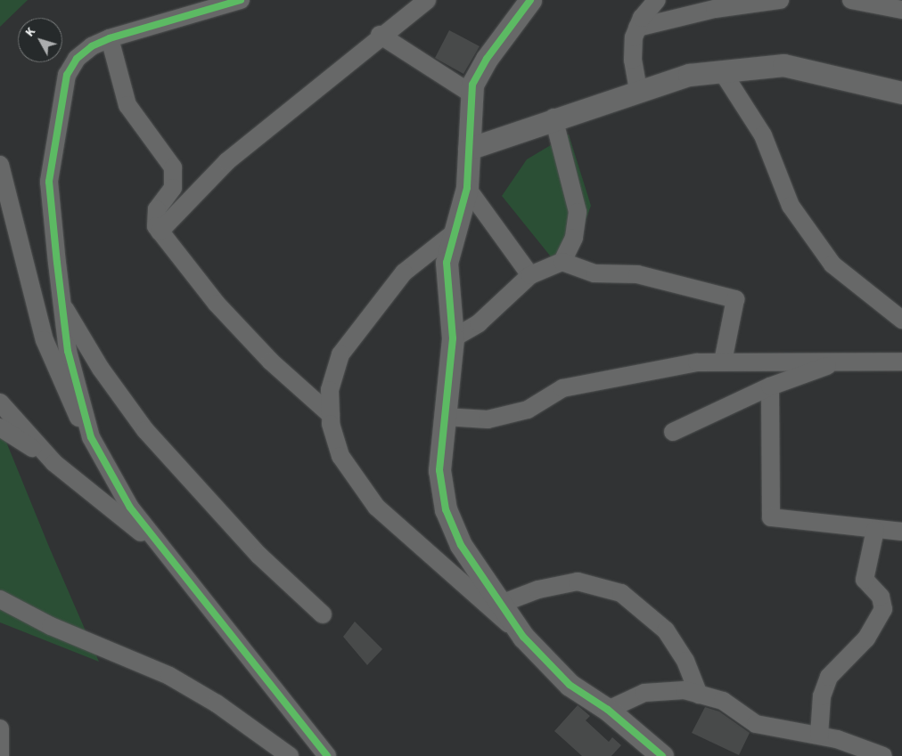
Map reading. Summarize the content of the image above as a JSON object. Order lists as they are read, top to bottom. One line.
{"north":"top left"}
